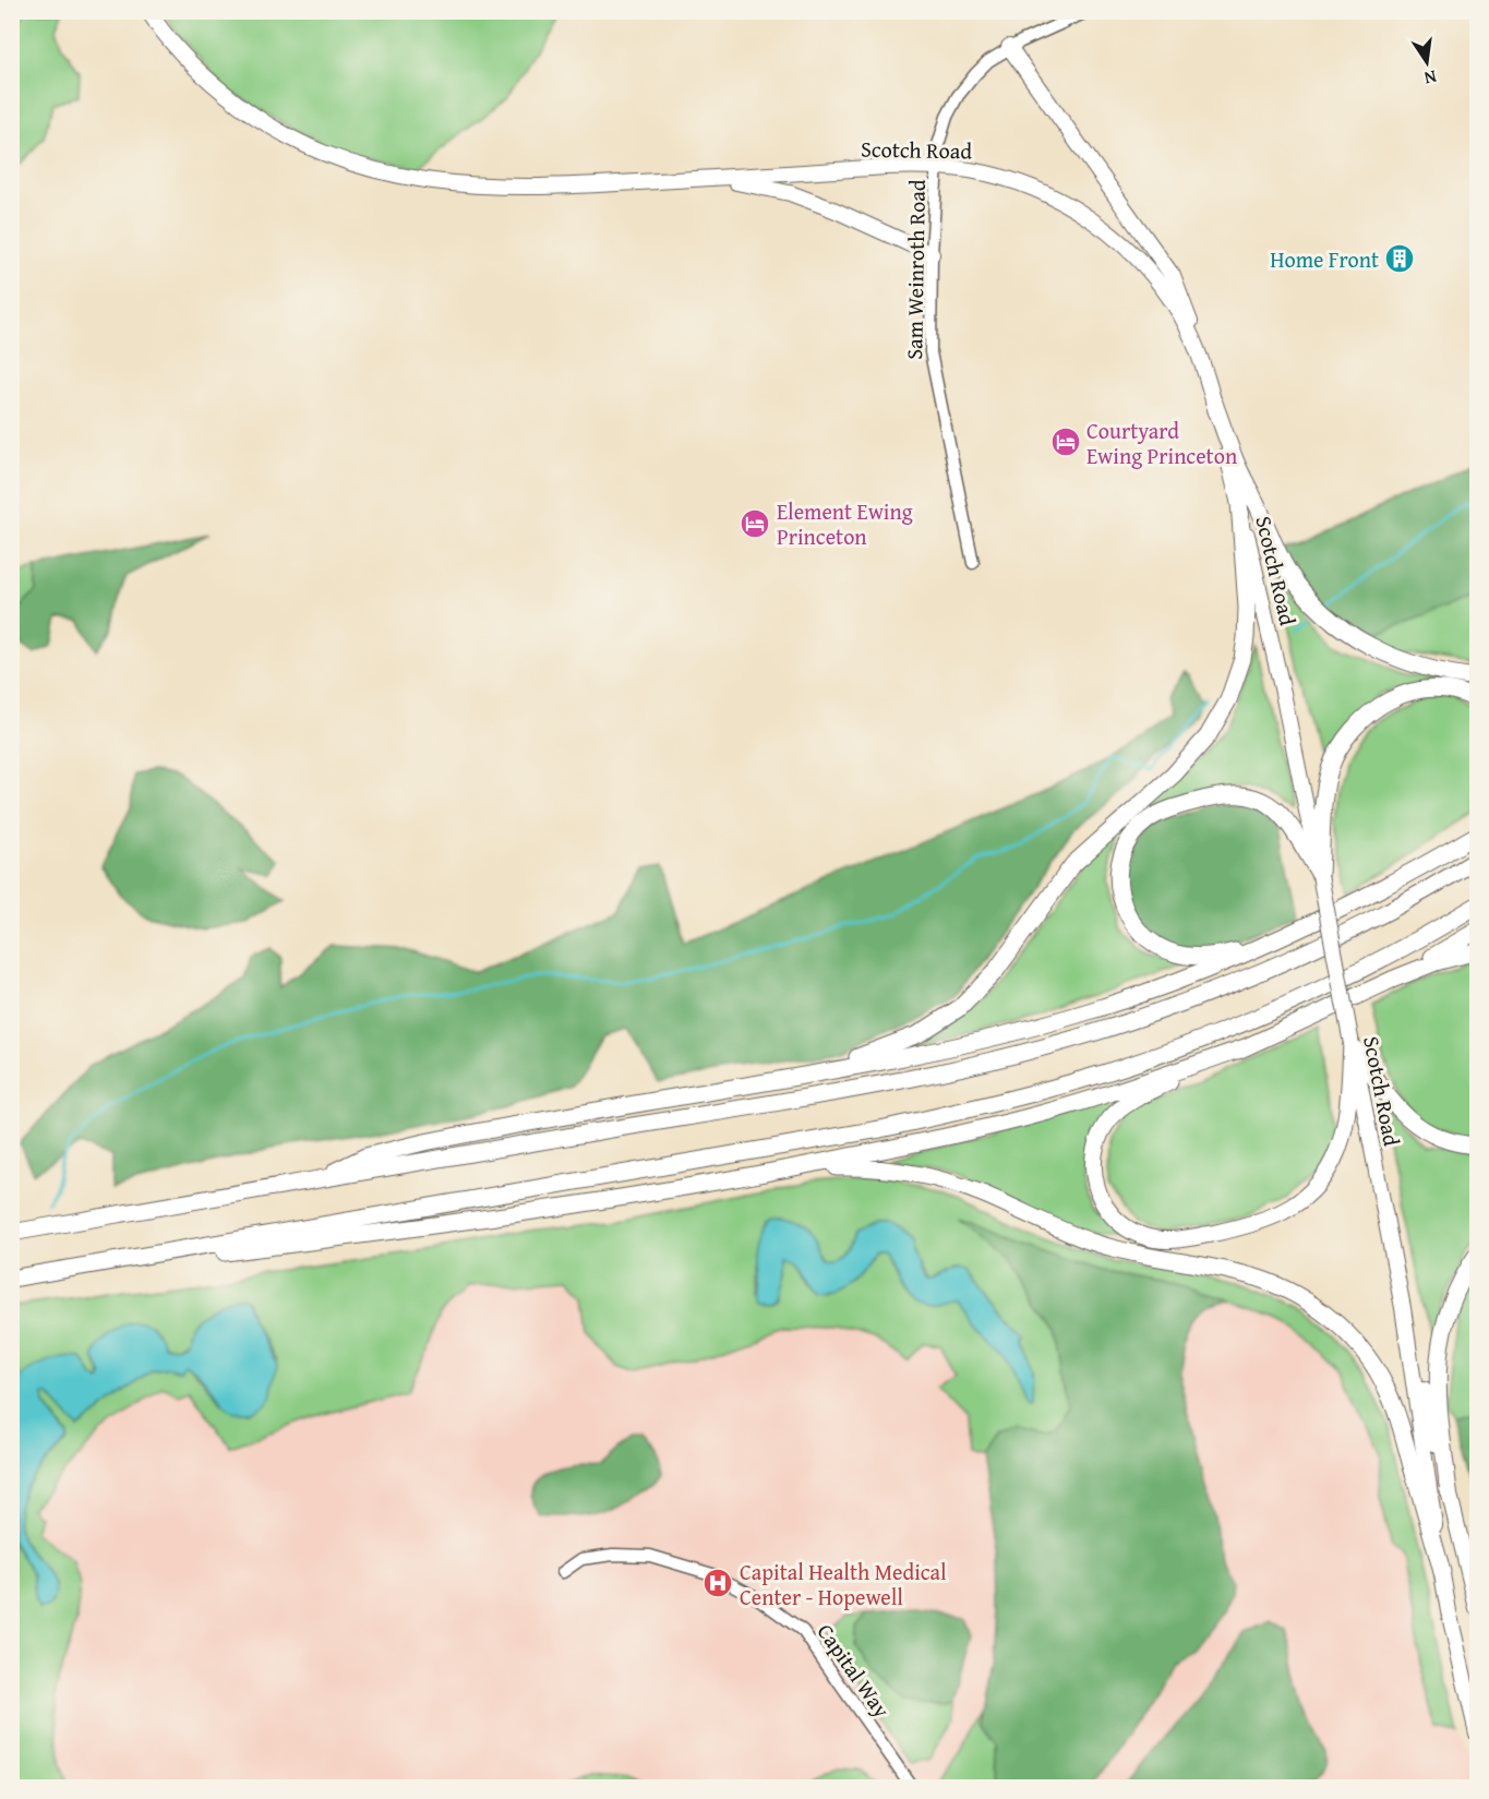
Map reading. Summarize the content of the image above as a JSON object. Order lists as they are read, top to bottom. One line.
{"streets":{"main road":["Scotch Road"],"street":["Sam Weinroth Road","Capital Way"]},"crossings":[["Scotch Road","Sam Weinroth Road"]],"places":{"building":["Home Front"],"hotel":["Courtyard Ewing Princeton","Element Ewing Princeton"],"hospital":["Capital Health Medical Center - Hopewell"]},"north":"bottom"}
